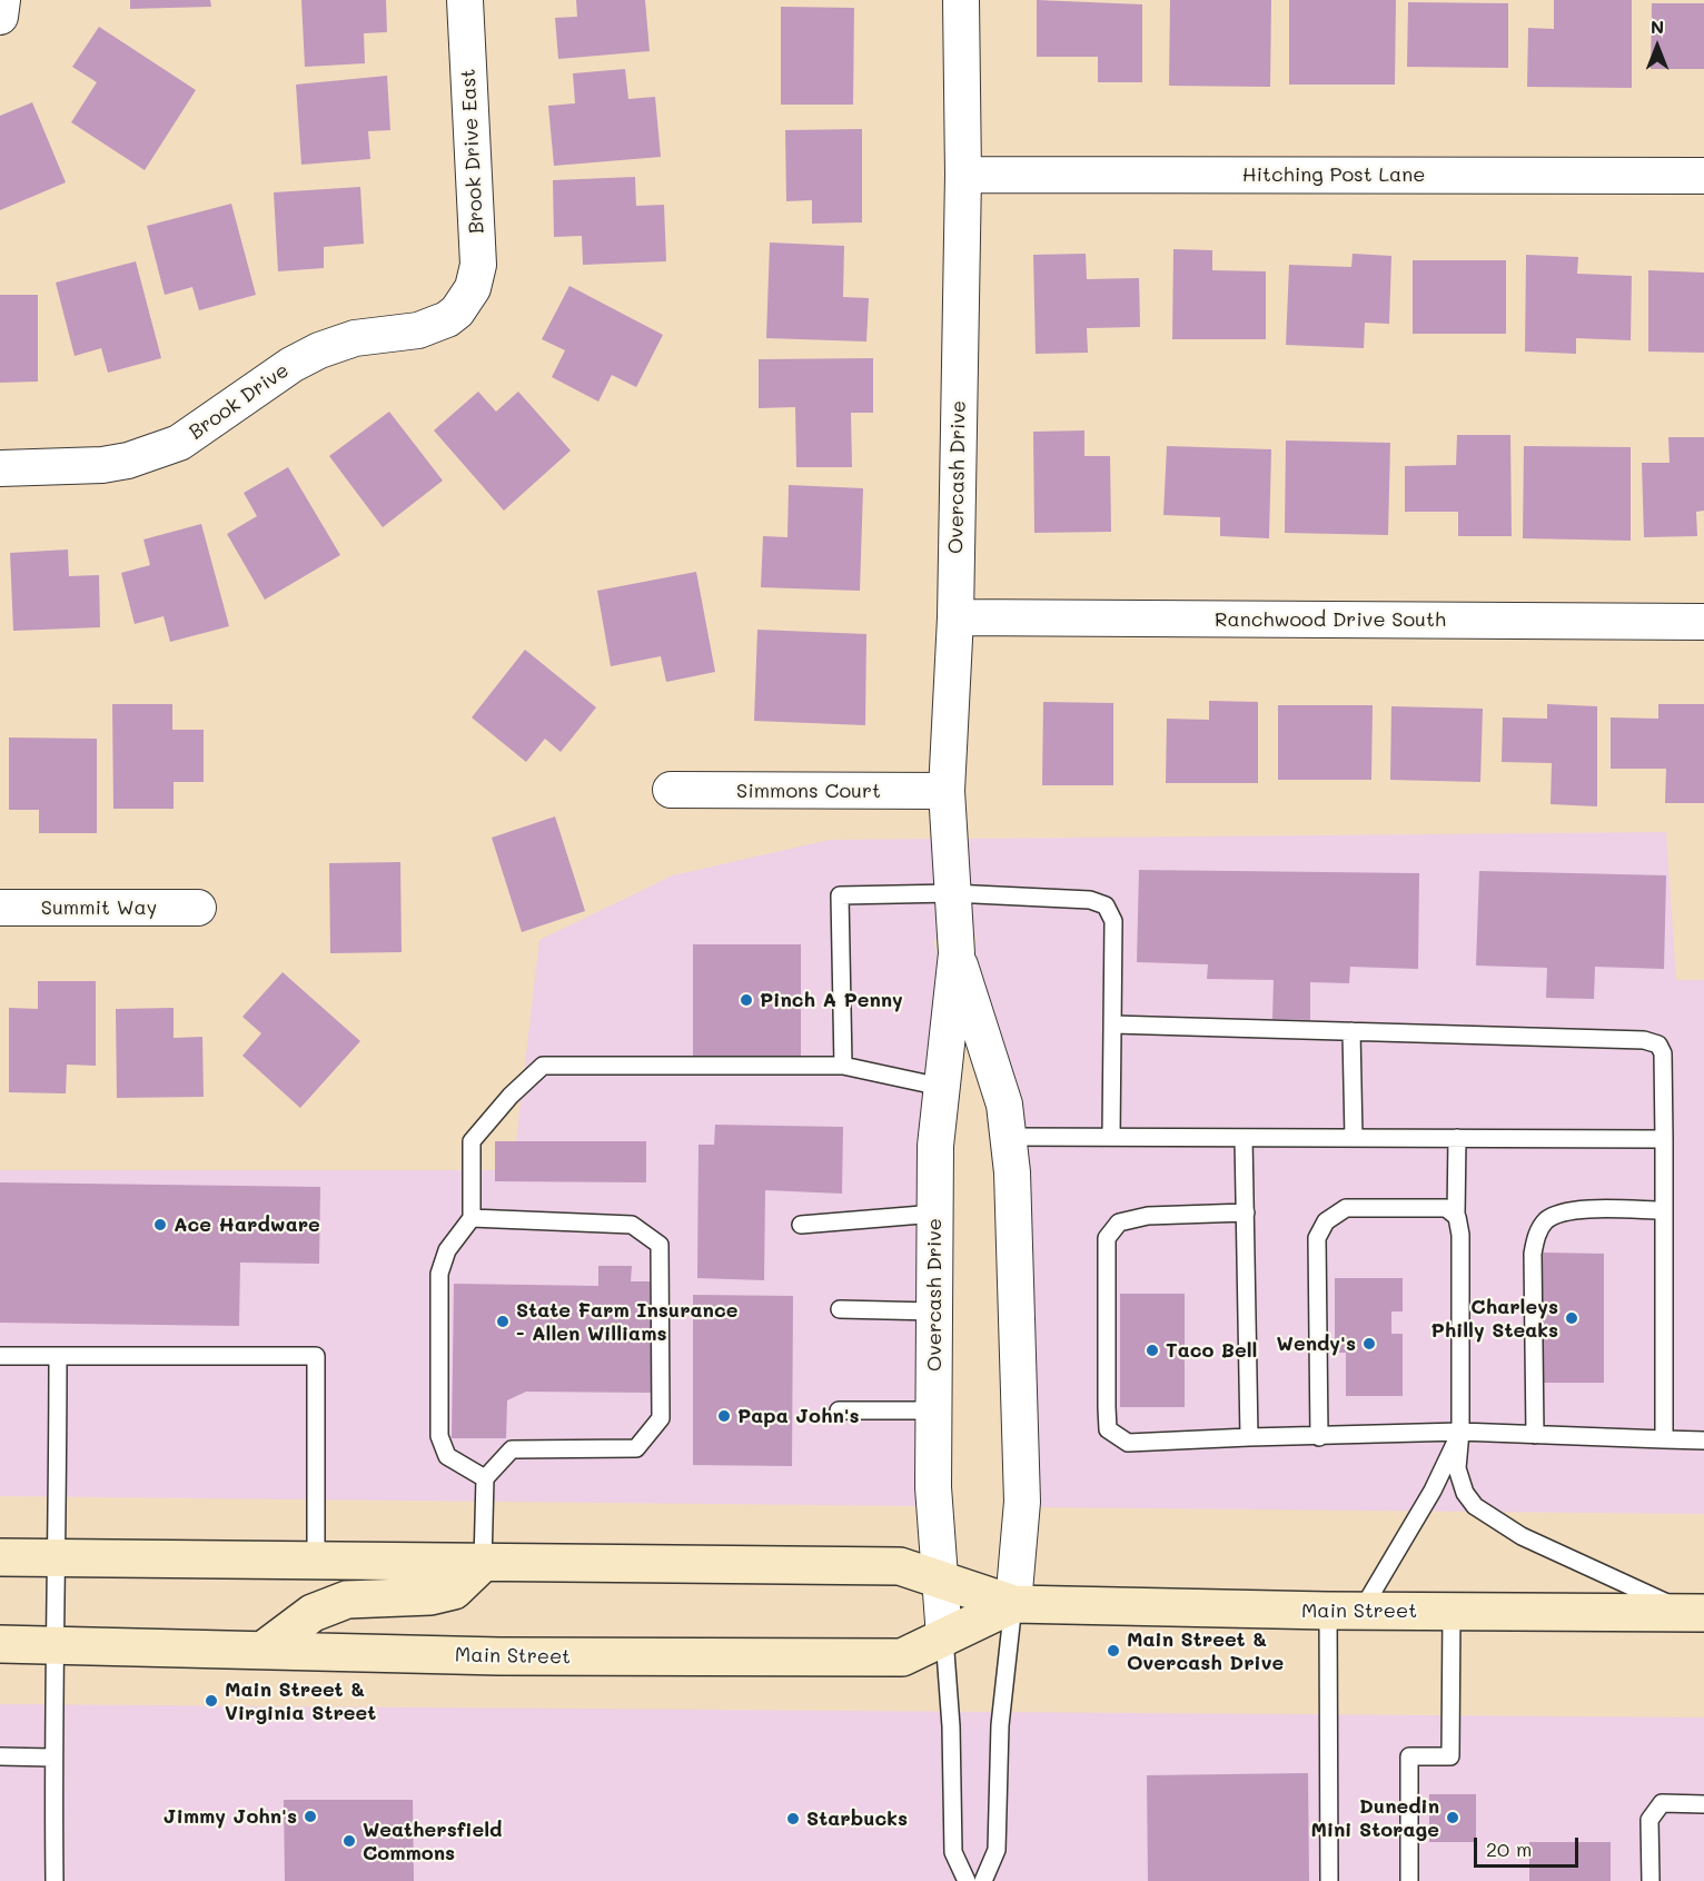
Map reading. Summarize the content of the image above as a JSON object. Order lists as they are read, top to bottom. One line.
{"streets":{"main road":["Main Street"],"street":["Brook Drive East","Hitching Post Lane","Brook Drive","Overcash Drive","Ranchwood Drive South","Simmons Court","Summit Way"]},"crossings":[["Brook Drive East","Brook Drive"],["Hitching Post Lane","Overcash Drive"],["Overcash Drive","Ranchwood Drive South"],["Overcash Drive","Simmons Court"],["Overcash Drive","Main Street"]],"places":["Pinch A Penny","Ace Hardware","Charleys Philly Steaks","State Farm Insurance - Allen Williams","Wendy's","Taco Bell","Papa John's","Main Street & Overcash Drive","Main Street & Virginia Street","Jimmy John's","Dunedin Mini Storage","Starbucks","Weathersfield Commons"],"scale_bar":"20 m","north":"top"}
